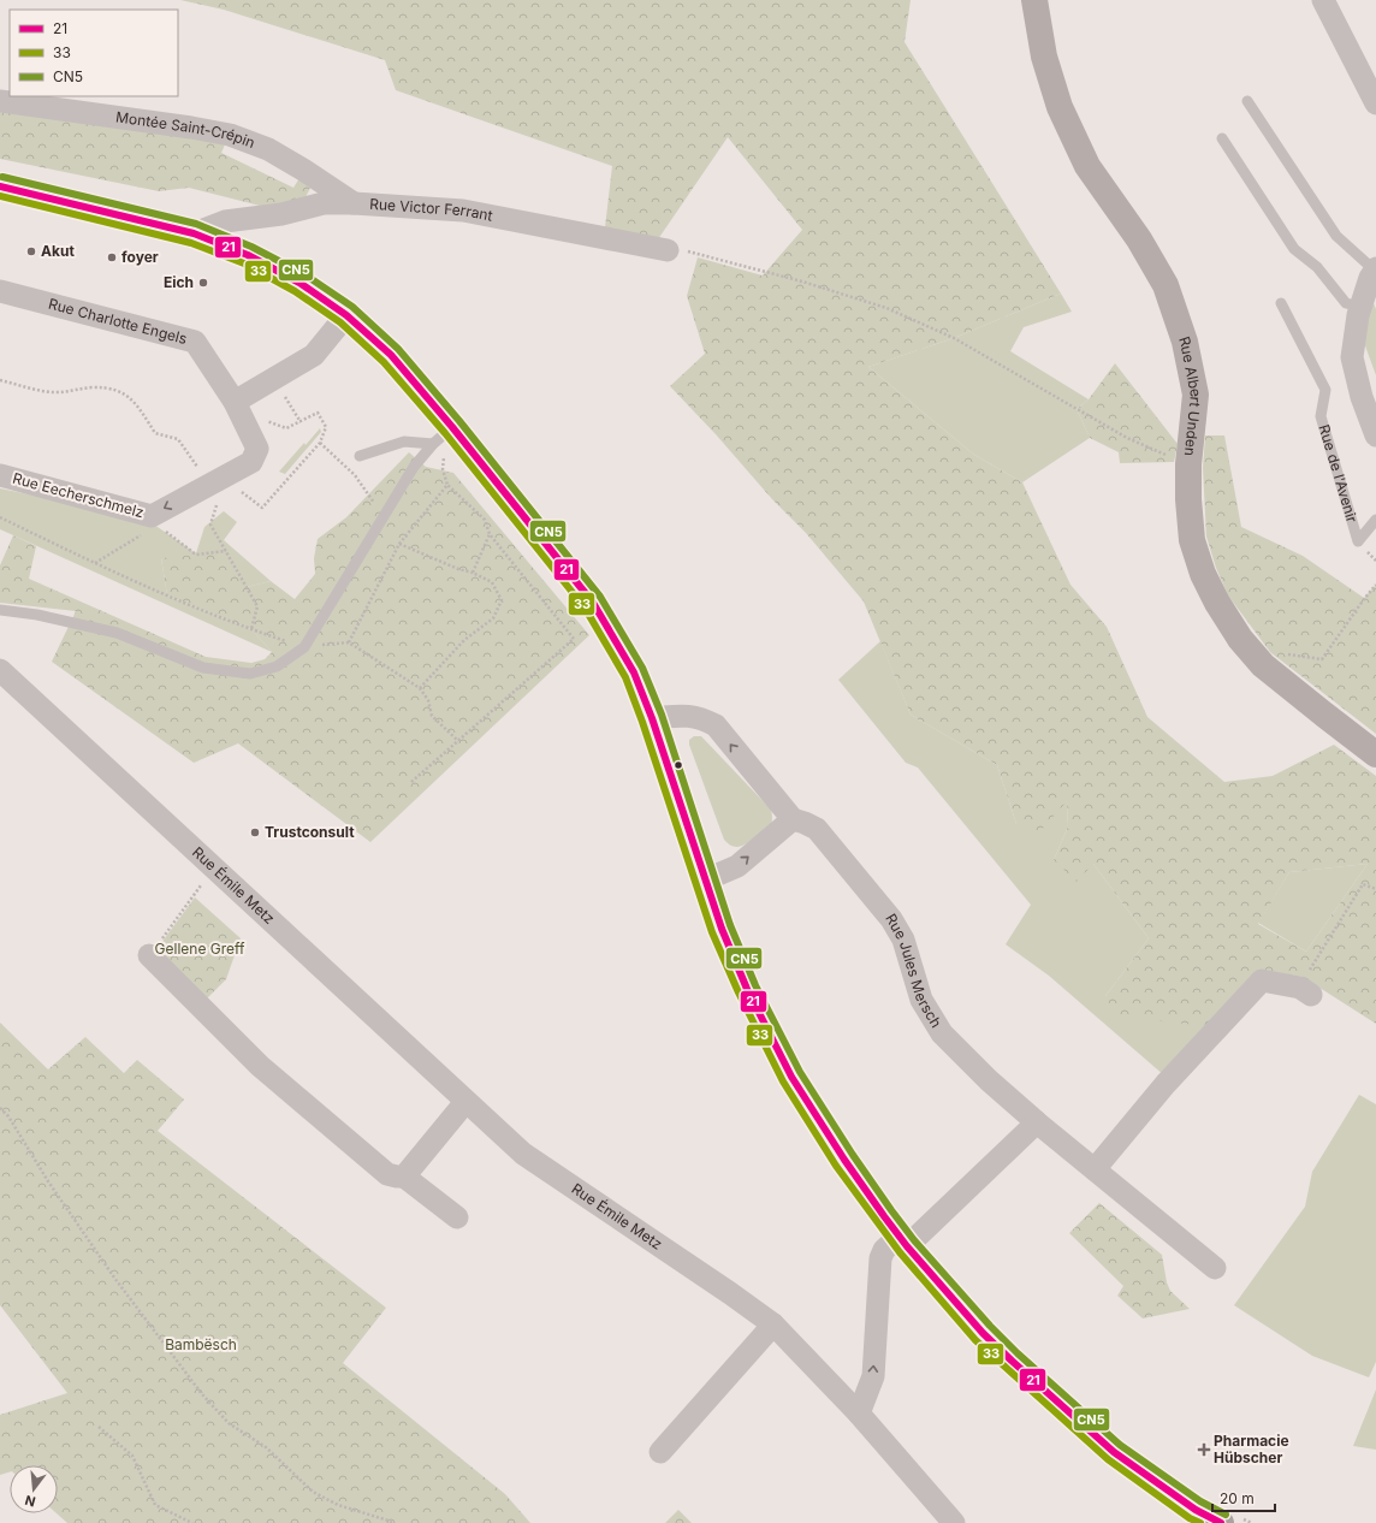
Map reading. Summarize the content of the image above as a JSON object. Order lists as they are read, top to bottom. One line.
{"streets":{"main road":["Rue Albert Unden"],"street":["Montée Saint-Crépin","Rue Victor Ferrant","Rue Charlotte Engels","Rue Eecherschmelz","Rue Émile Metz","Rue Jules Mersch"],"lane":["Rue de l'Avenir"]},"crossings":[["Montée Saint-Crépin","Rue Victor Ferrant"],["Rue Charlotte Engels","Rue Eecherschmelz"]],"one_way":["Rue Eecherschmelz"],"parks":["Gellene Greff","Bambësch"],"places":{"other":["Akut","foyer","Eich","Trustconsult"],"health":["Pharmacie Hübscher"]},"lines":["transit line CN5","transit line 21","transit line 33"],"legend":["21","33","CN5"],"scale_bar":"20 m","north":"bottom"}
